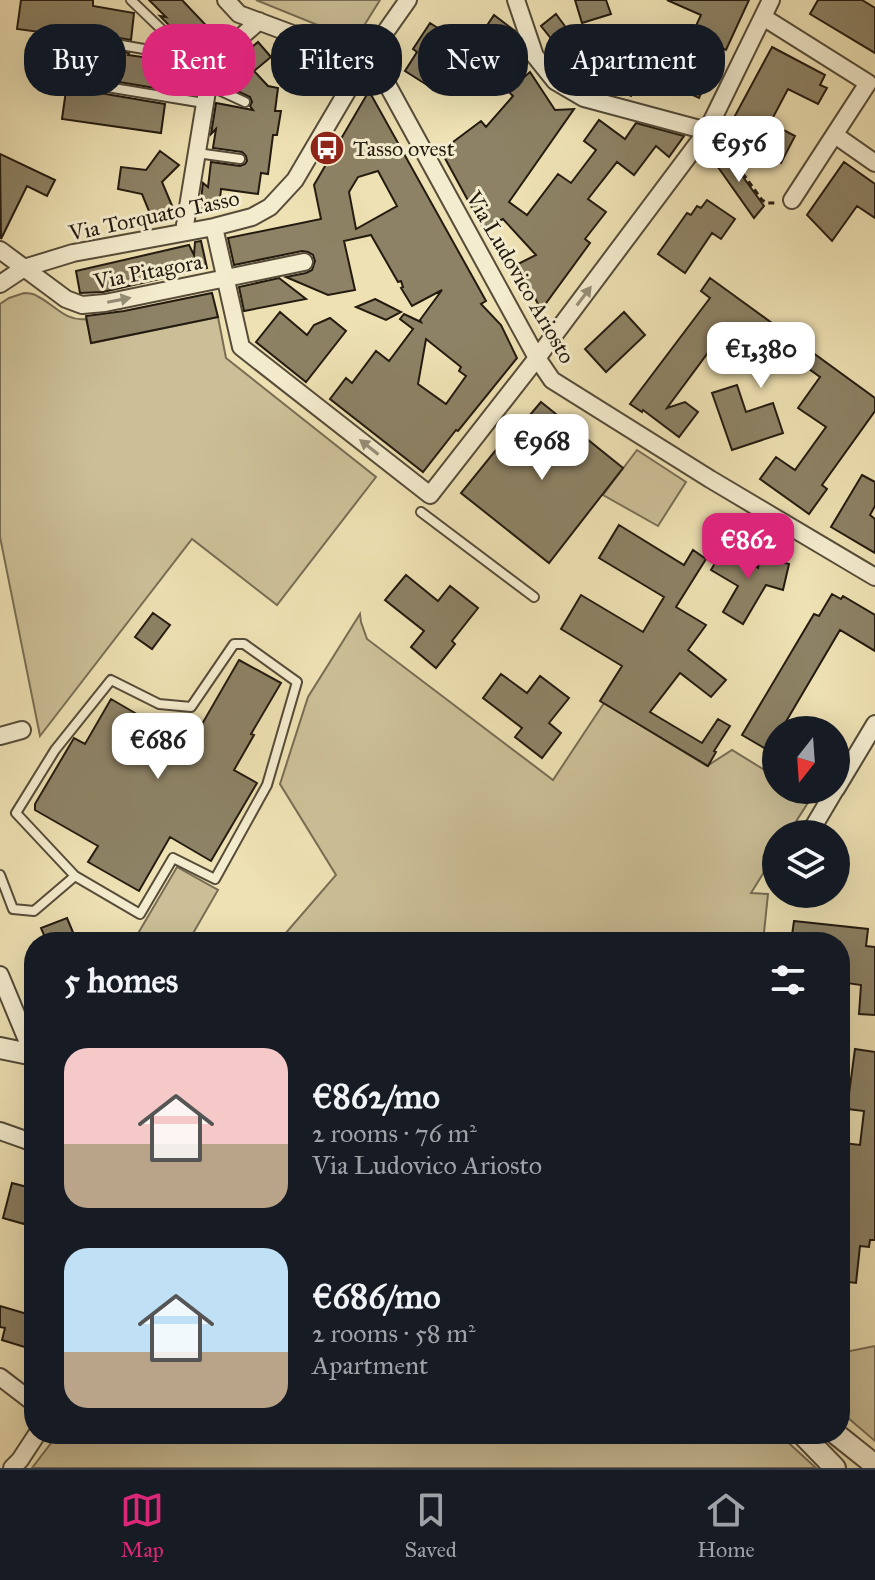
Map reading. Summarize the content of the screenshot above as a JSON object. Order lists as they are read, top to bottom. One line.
{"streets":{"street":["Via Torquato Tasso","Via Pitagora","Via Ludovico Ariosto"]},"crossings":[["Via Torquato Tasso","Via Pitagora"]],"one_way":["Via Pitagora"],"places":{"bus stop":["Tasso ovest"]},"north":"bottom","page":{"chip":["Buy","Rent","Filters","New","Apartment"],"price":["€956","€1,380","€968","€862","€686"],"heading":"5 homes","list":[{"name":"€862/mo","note":"2 rooms · 76 m² · Via Ludovico Ariosto"},{"name":"€686/mo","note":"2 rooms · 58 m² · Apartment"}],"tabs":["Map","Saved","Home"]}}
